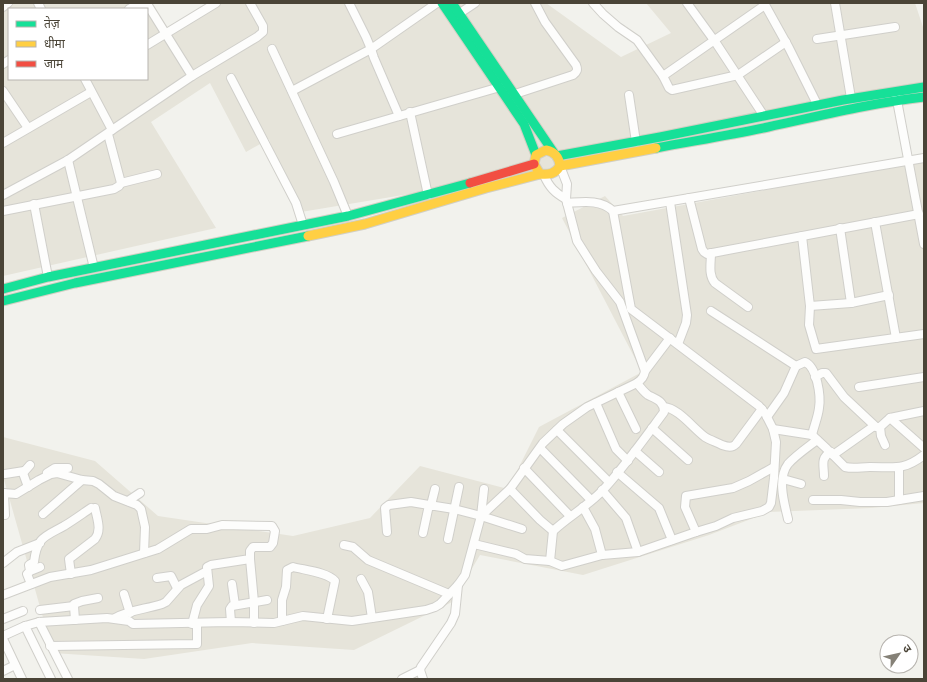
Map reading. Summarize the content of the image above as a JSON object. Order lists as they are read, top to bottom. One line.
{"legend":["तेज़","धीमा","जाम"],"north":"top right"}
